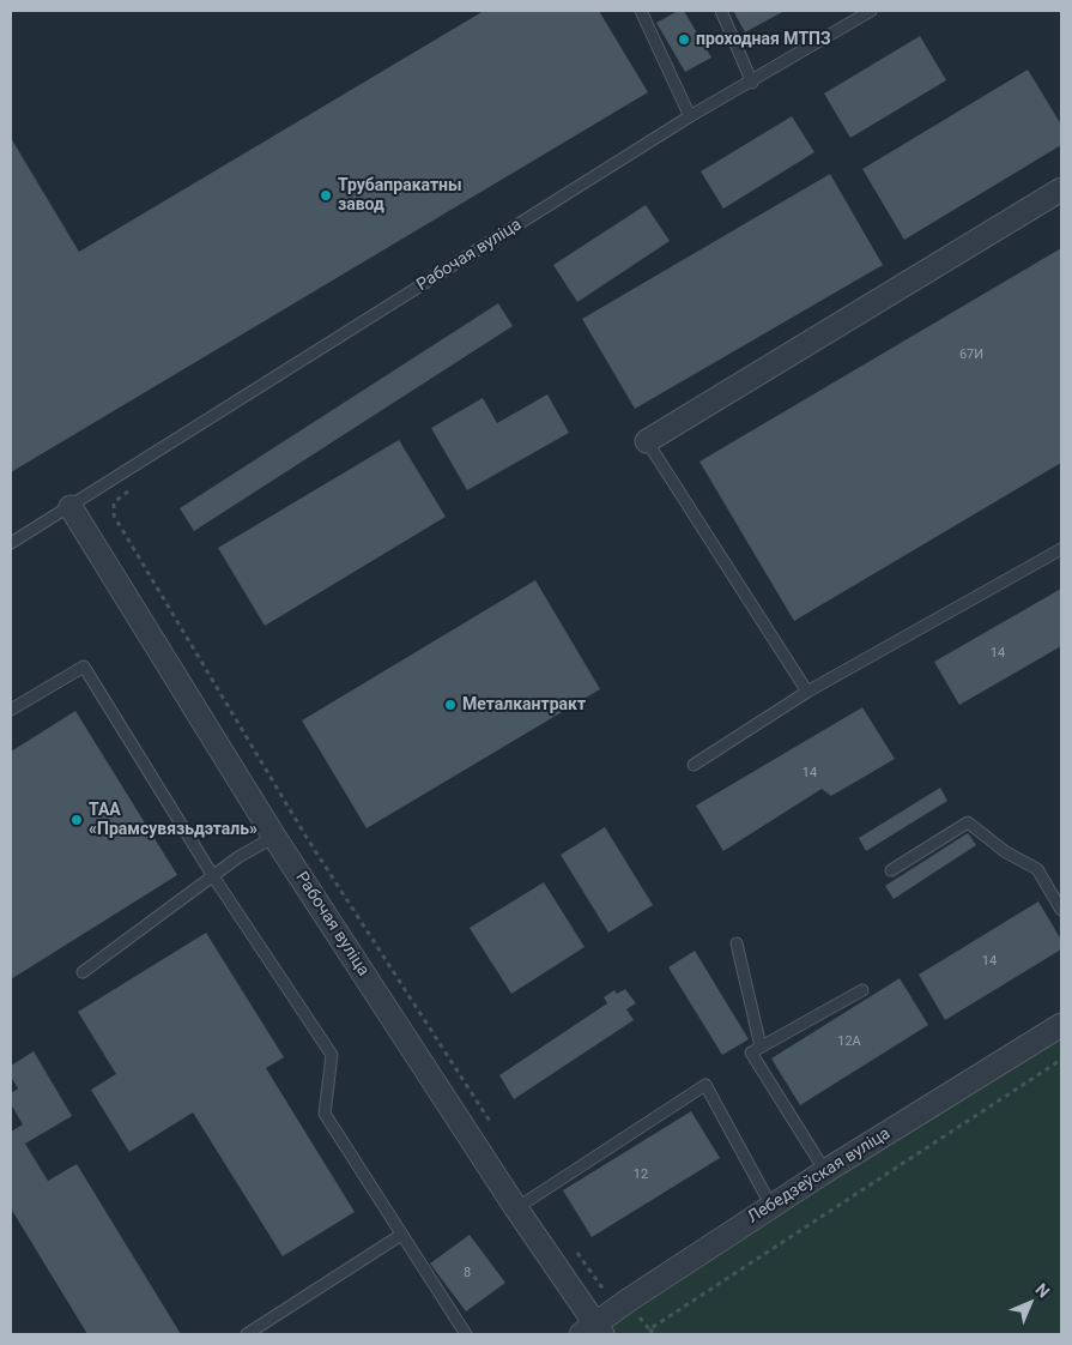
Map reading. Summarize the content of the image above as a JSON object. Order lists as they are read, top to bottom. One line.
{"streets":{"street":["Рабочая вуліца","Лебедзеўская вуліца"]},"crossings":[["Рабочая вуліца","Лебедзеўская вуліца"]],"places":["проходная МТПЗ","Трубапракатны завод","Металкантракт","ТАА «Прамсувязьдэталь»"],"house_numbers":["67И","14","14","14","12А","12","8"],"north":"top right"}
